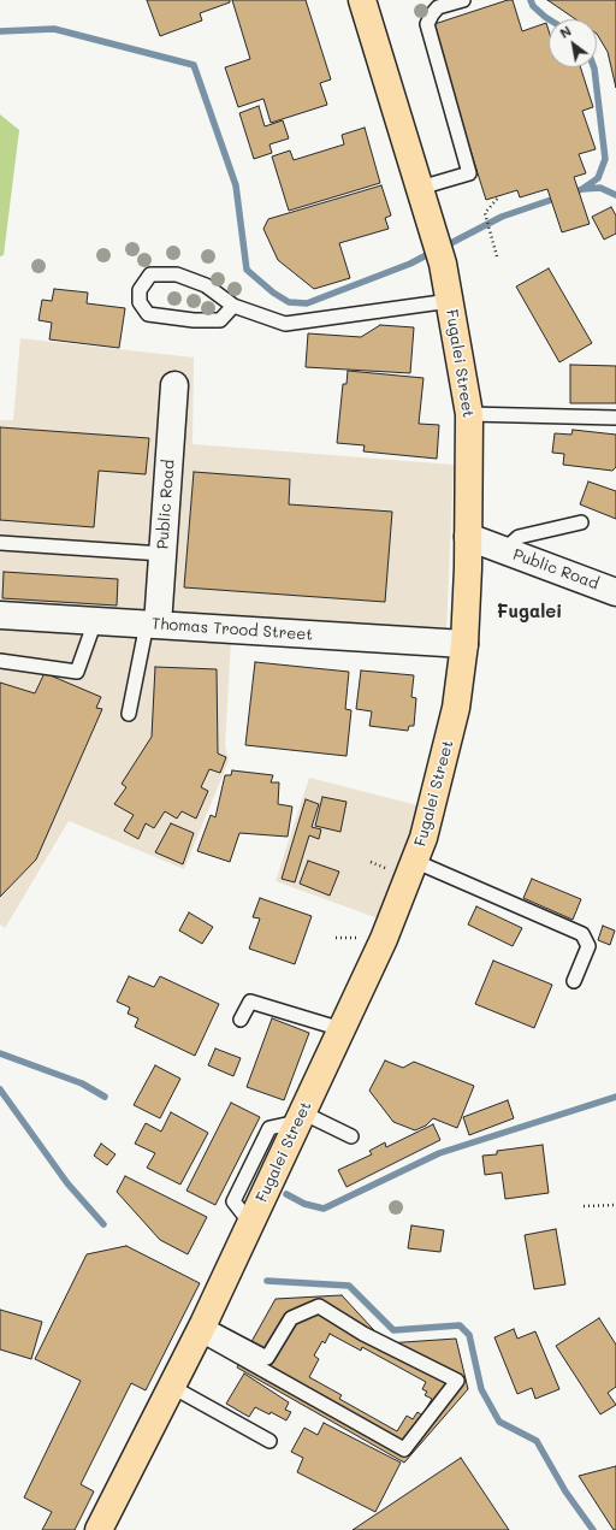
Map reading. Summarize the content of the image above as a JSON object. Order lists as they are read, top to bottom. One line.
{"streets":{"main road":["Fugalei Street"],"street":["Public Road","Thomas Trood Street"]},"crossings":[["Fugalei Street","Public Road"],["Fugalei Street","Thomas Trood Street"],["Public Road","Thomas Trood Street"]],"districts":["Fugalei"],"north":"top left"}
